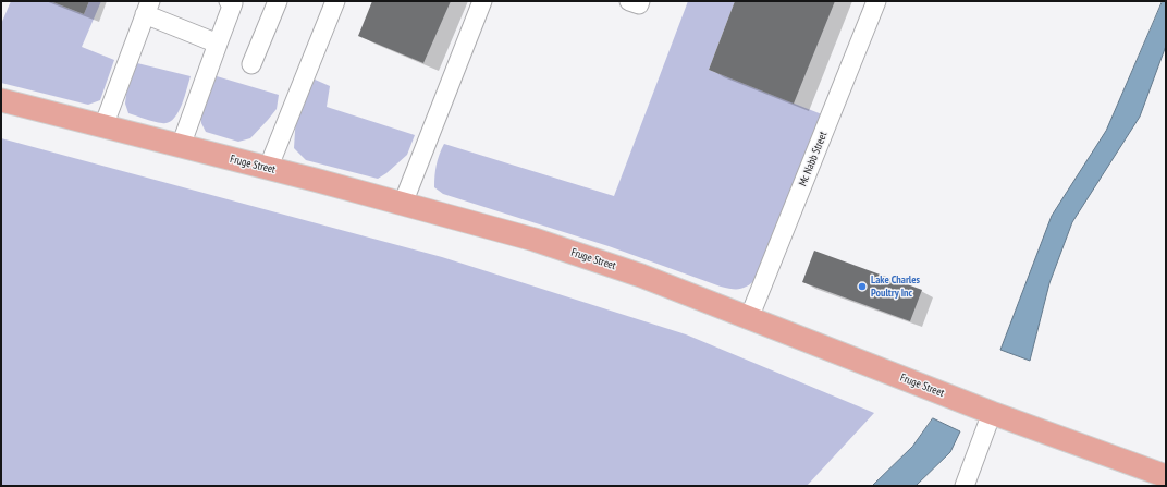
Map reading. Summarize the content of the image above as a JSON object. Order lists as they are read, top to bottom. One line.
{"streets":{"main road":["Fruge Street"],"street":["Mc Nabb Street"]},"crossings":[["Mc Nabb Street","Fruge Street"]],"places":["Lake Charles Poultry Inc"]}
